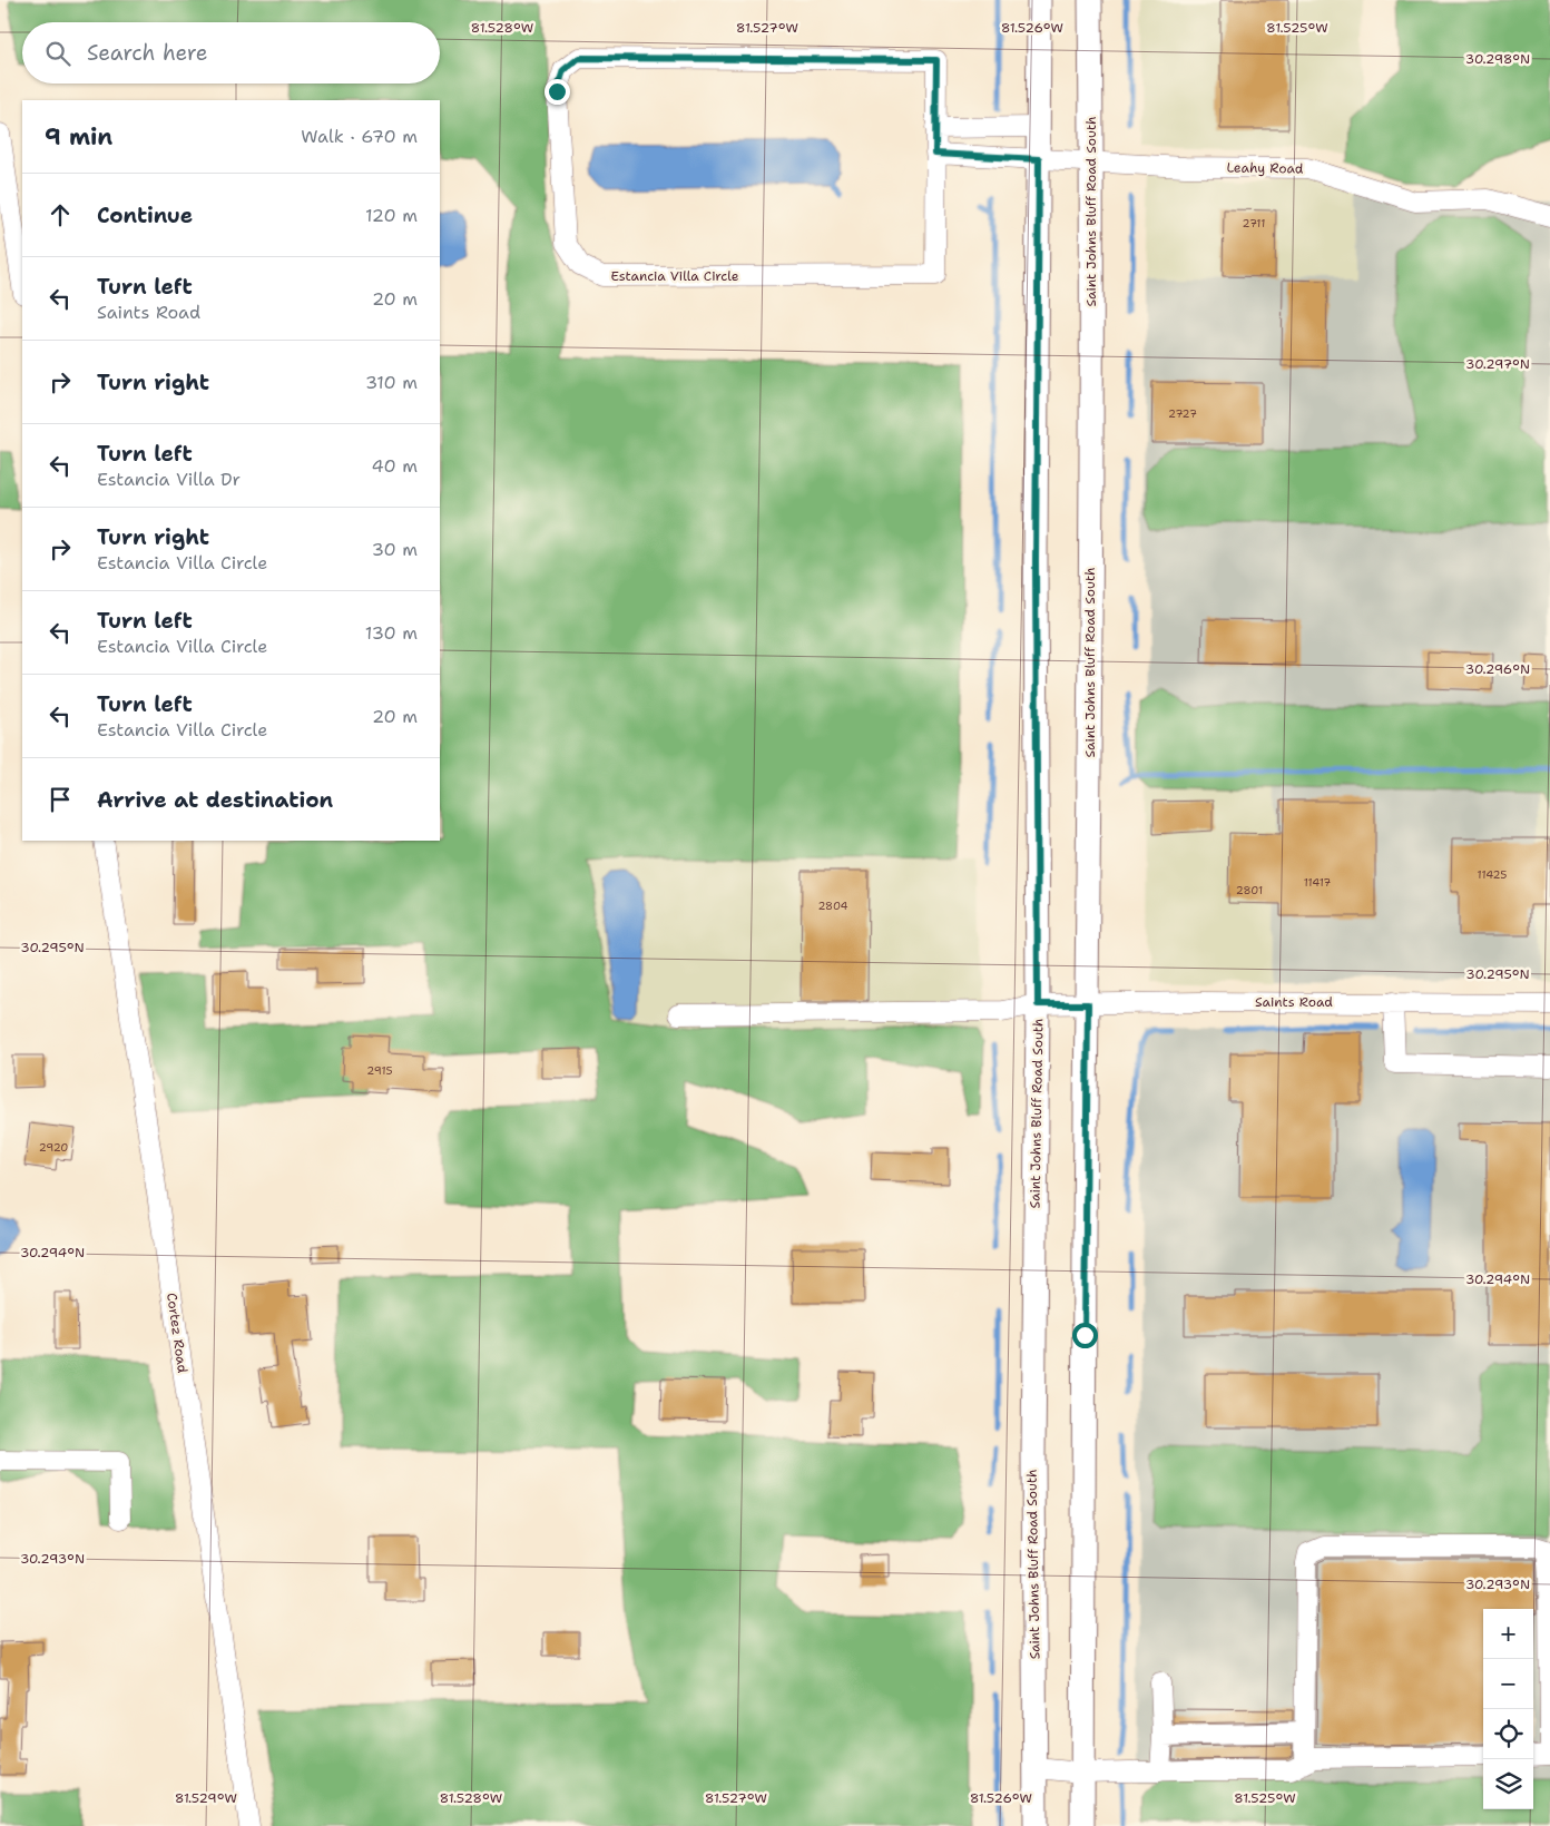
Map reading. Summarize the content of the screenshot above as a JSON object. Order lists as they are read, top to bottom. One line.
{"streets":{"main road":["Saint Johns Bluff Road South"],"street":["Leahy Road","Estancia Villa Circle","Saints Road","Cortez Road"]},"crossings":[["Leahy Road","Saint Johns Bluff Road South"],["Leahy Road","Estancia Villa Circle"],["Saint Johns Bluff Road South","Saints Road"]],"house_numbers":["2711","2727","11425","11417","2801","2804","2915","2920"],"page":{"search":"Search here","heading":["9 min","Walk · 670 m"],"list":[["Continue","120 m"],["Turn left","Saints Road","20 m"],["Turn right","310 m"],["Turn left","Estancia Villa Dr","40 m"],["Turn right","Estancia Villa Circle","30 m"],["Turn left","Estancia Villa Circle","130 m"],["Turn left","Estancia Villa Circle","20 m"],"Arrive at destination"],"map_buttons":["+","−"]},"coordinates":["81.528°W","81.527°W","81.526°W","81.525°W","30.298°N","30.297°N","30.296°N","30.295°N","30.294°N","30.293°N","81.529°W"]}
